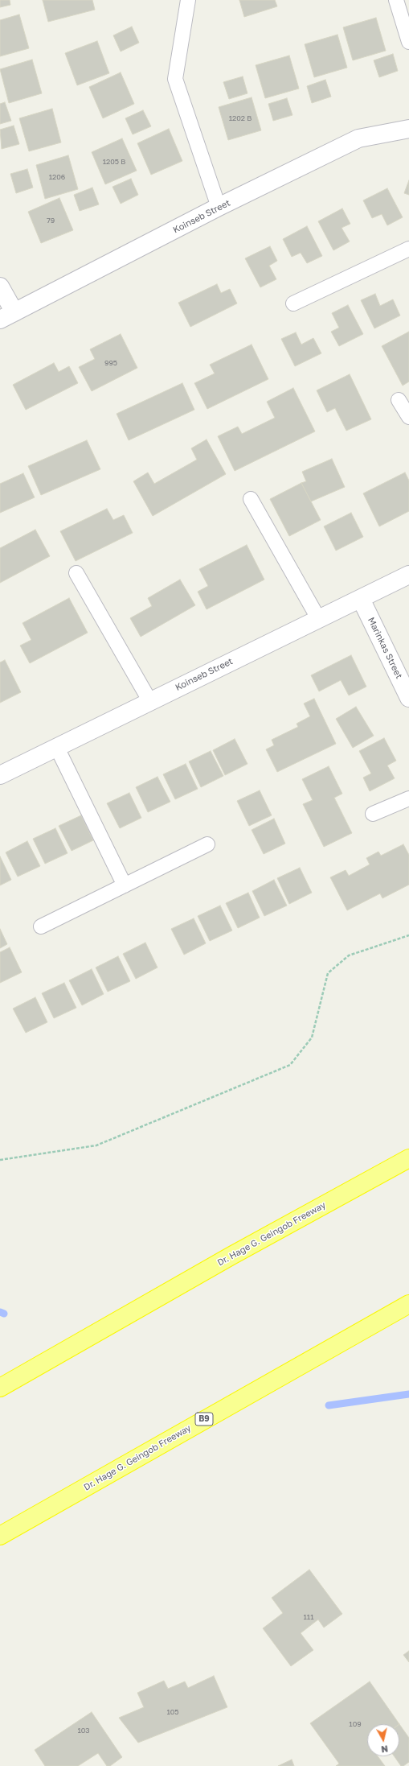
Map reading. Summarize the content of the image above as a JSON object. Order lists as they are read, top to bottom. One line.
{"streets":{"highway":["Dr. Hage G. Geingob Freeway","B9"],"street":["Koinseb Street","Marinkas Street"]},"crossings":[["Koinseb Street","Marinkas Street"]],"house_numbers":["1202 B","1205 B","1206","79","995","111","105","109","103"],"north":"bottom"}
